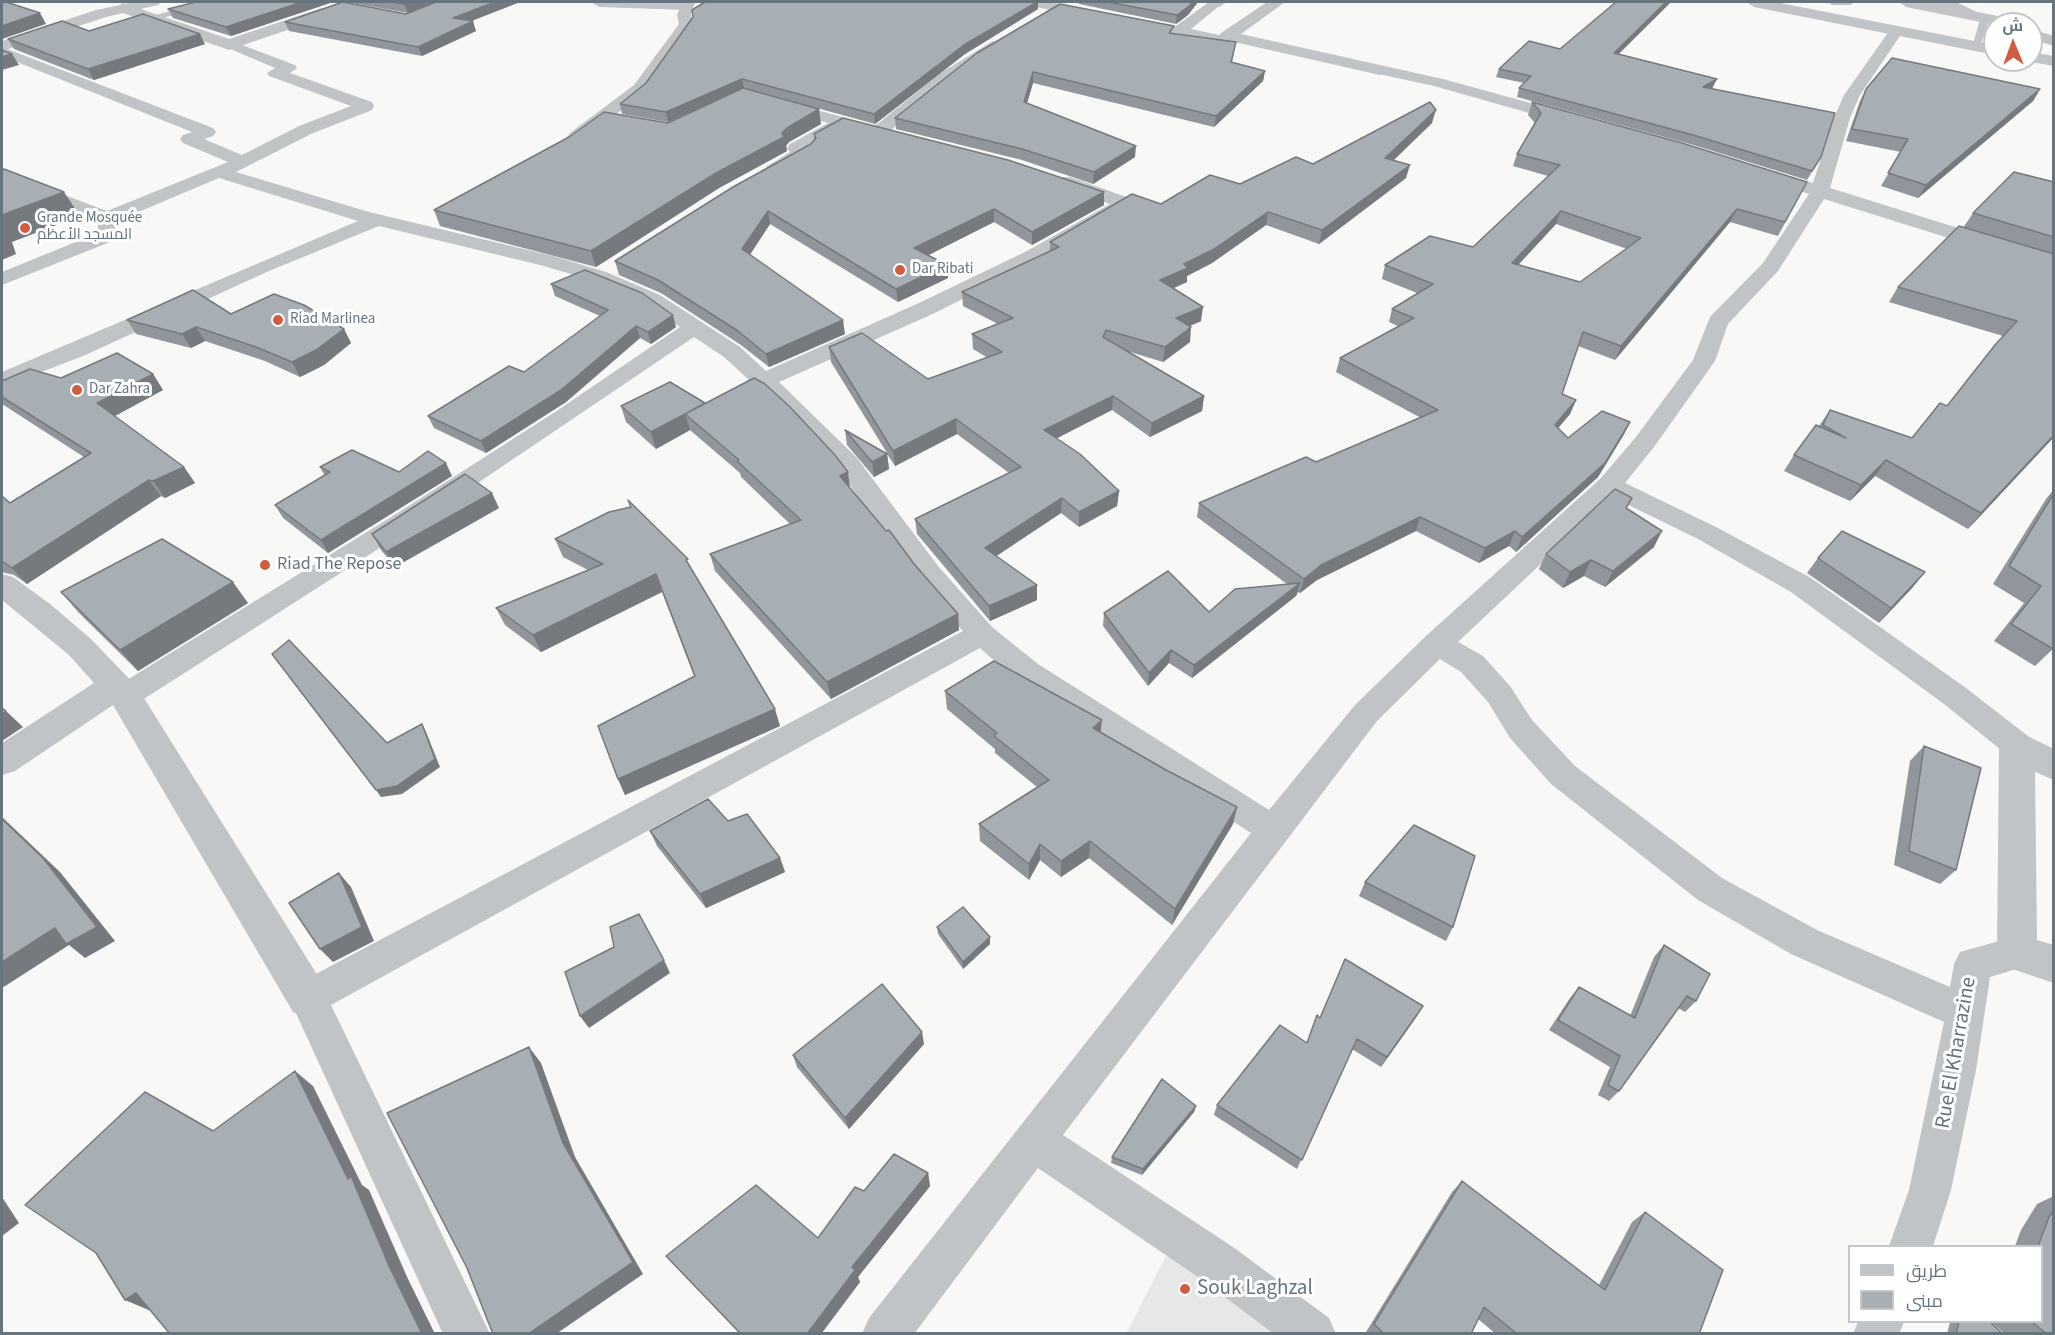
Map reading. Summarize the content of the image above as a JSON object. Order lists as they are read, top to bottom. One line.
{"streets":{"street":["Rue El Kharrazine"]},"places":["Grande Mosquée المسجد الأعظم","Dar Ribati","Riad Marlinea","Dar Zahra","Riad The Repose","Souk Laghzal"],"legend":["طريق","مبنى"],"north":"top"}
